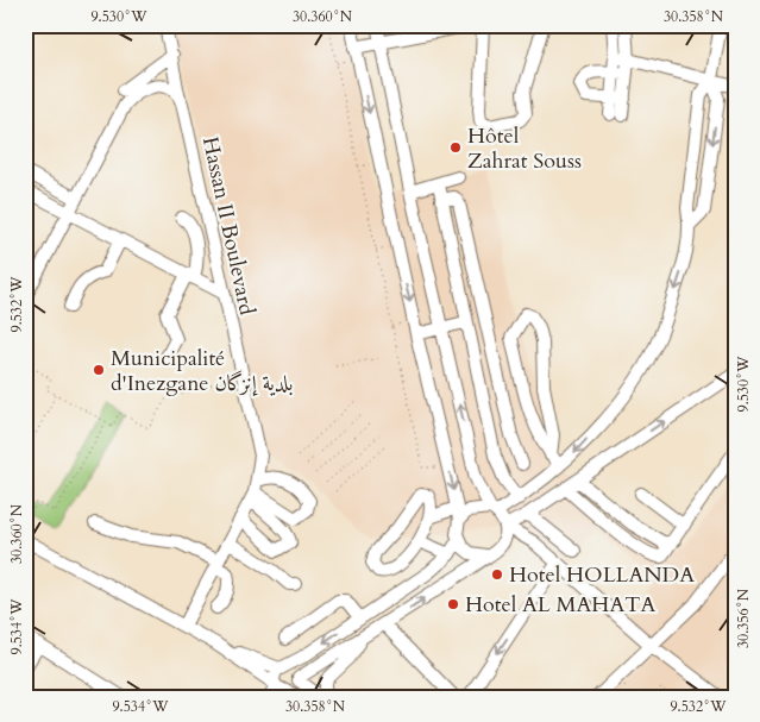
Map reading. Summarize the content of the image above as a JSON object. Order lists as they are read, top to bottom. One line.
{"streets":{"street":["Hassan II Boulevard"]},"places":["Hôtel Zahrat Souss","Municipalité d'Inezgane بلدية إنزگان","Hotel HOLLANDA","Hotel AL MAHATA"],"coordinates":["9.530°W","30.360°N","30.358°N","9.532°W","30.356°N","9.534°W"]}
